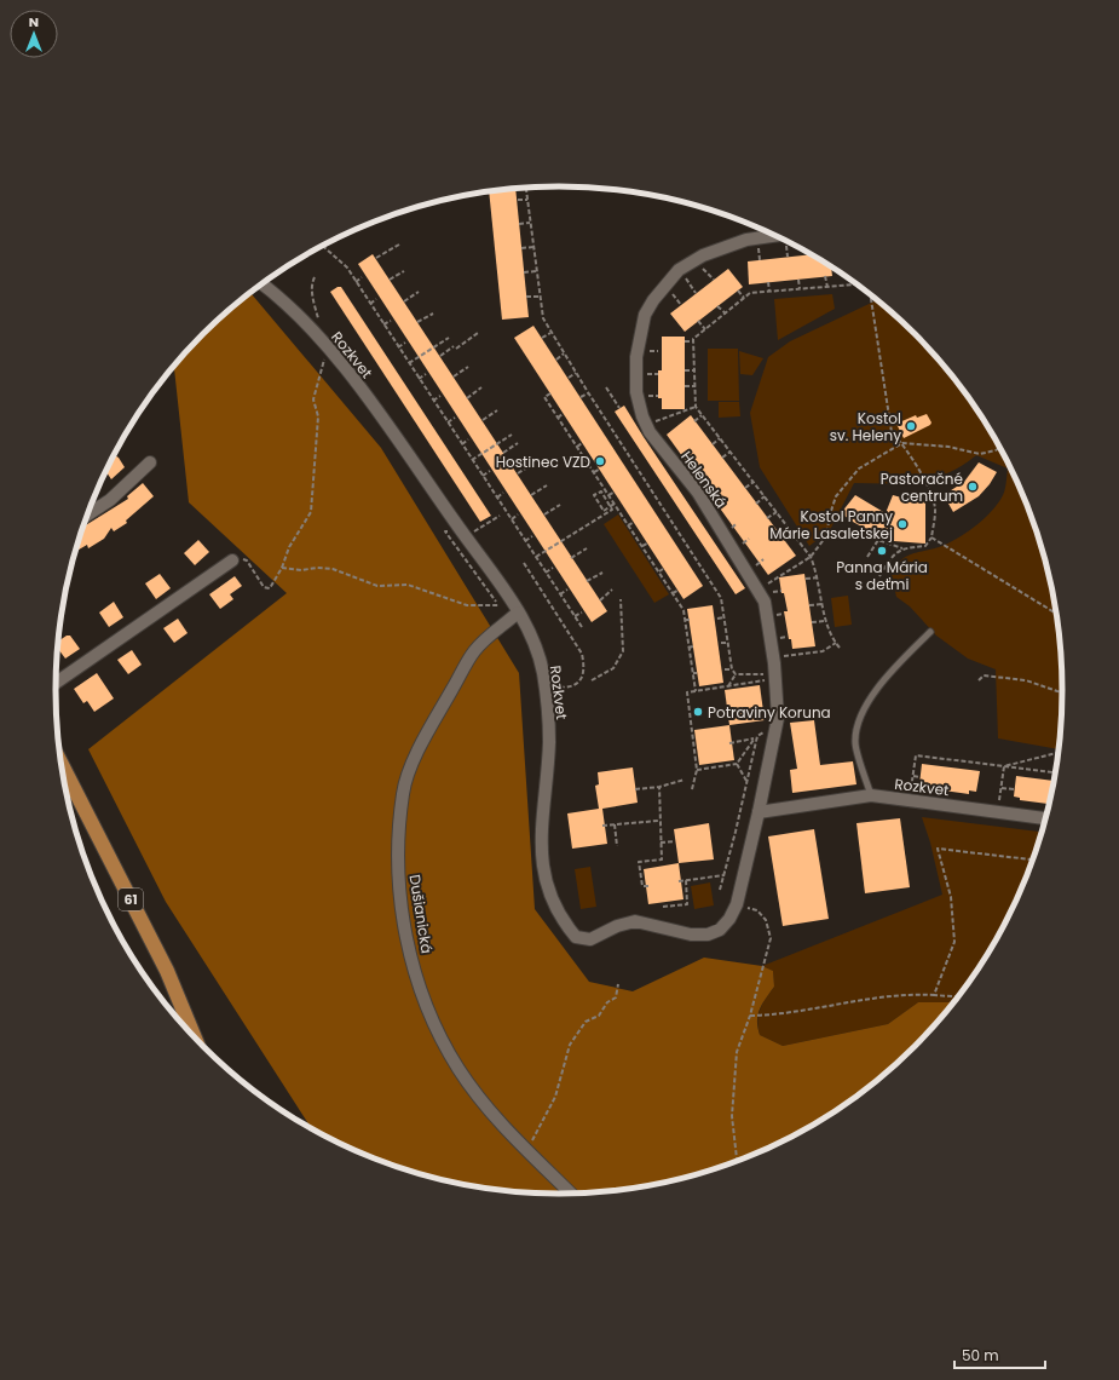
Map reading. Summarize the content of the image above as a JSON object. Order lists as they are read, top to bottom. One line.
{"streets":{"main road":["61"],"street":["Rozkvet","Helenská","Dušianická"]},"crossings":[["Rozkvet","Helenská"],["Rozkvet","Dušianická"]],"places":["Kostol sv. Heleny","Hostinec VZD","Pastoračné centrum","Kostol Panny Márie Lasaletskej","Panna Mária s deťmi","Potraviny Koruna"],"scale_bar":"50 m","north":"top"}
